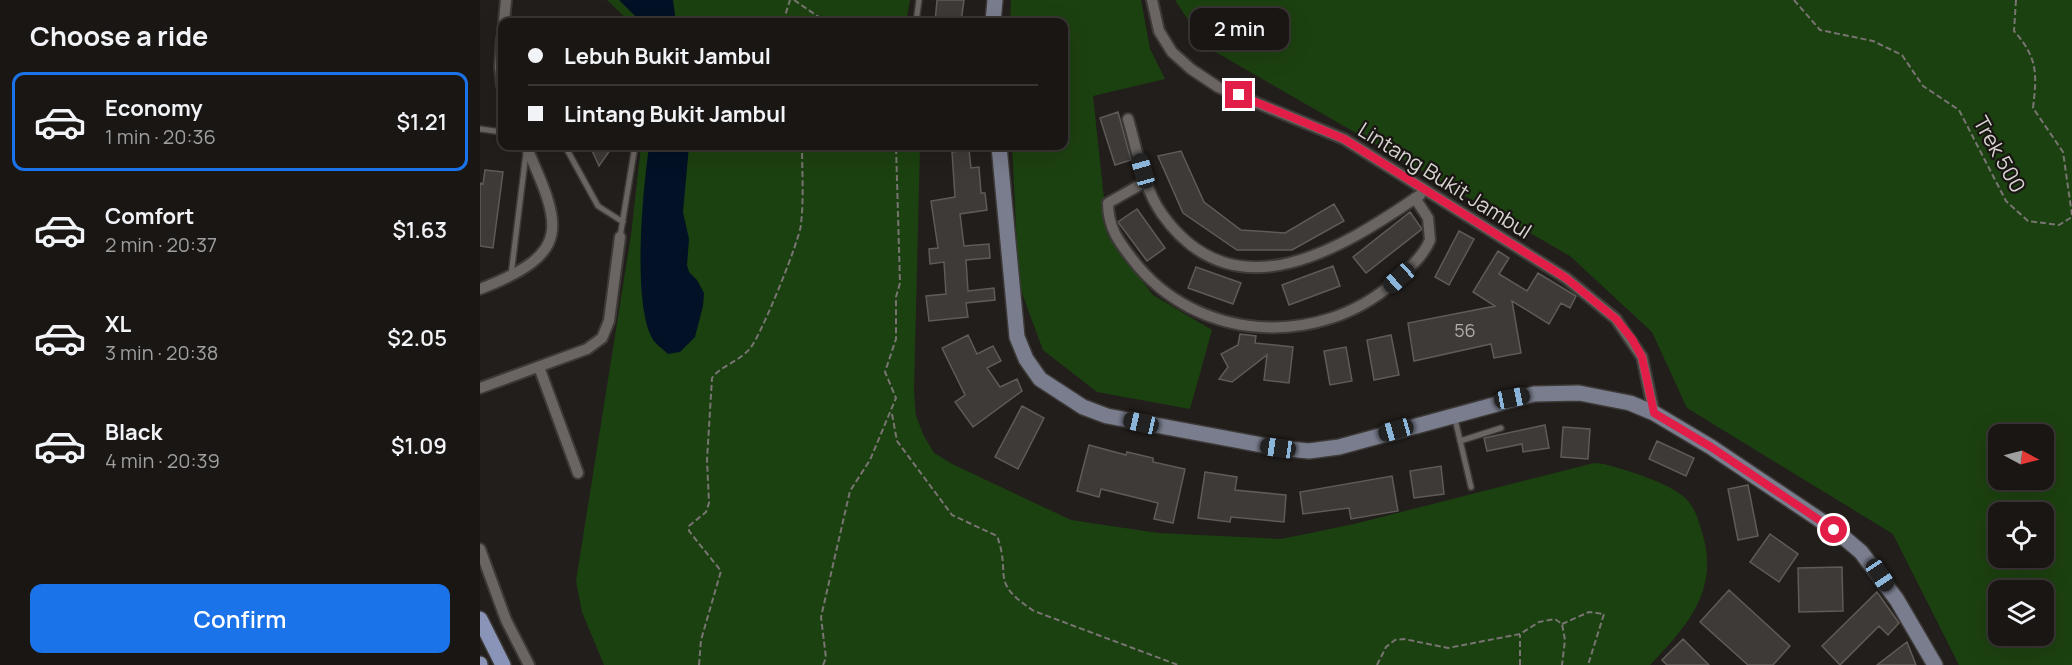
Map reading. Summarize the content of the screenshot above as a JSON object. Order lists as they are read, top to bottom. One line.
{"streets":{"street":["Lintang Bukit Jambul"],"path":["Trek 500"]},"house_numbers":["56"],"north":"right","page":{"heading":"Choose a ride","bubble":"2 min","banner":["Lebuh Bukit Jambul","Lintang Bukit Jambul"],"list":[{"name":"Economy","note":"1 min · 20:36","value":"$1.21"},{"name":"Comfort","note":"2 min · 20:37","value":"$1.63"},{"name":"XL","note":"3 min · 20:38","value":"$2.05"},{"name":"Black","note":"4 min · 20:39","value":"$1.09"}],"buttons":"Confirm"}}
